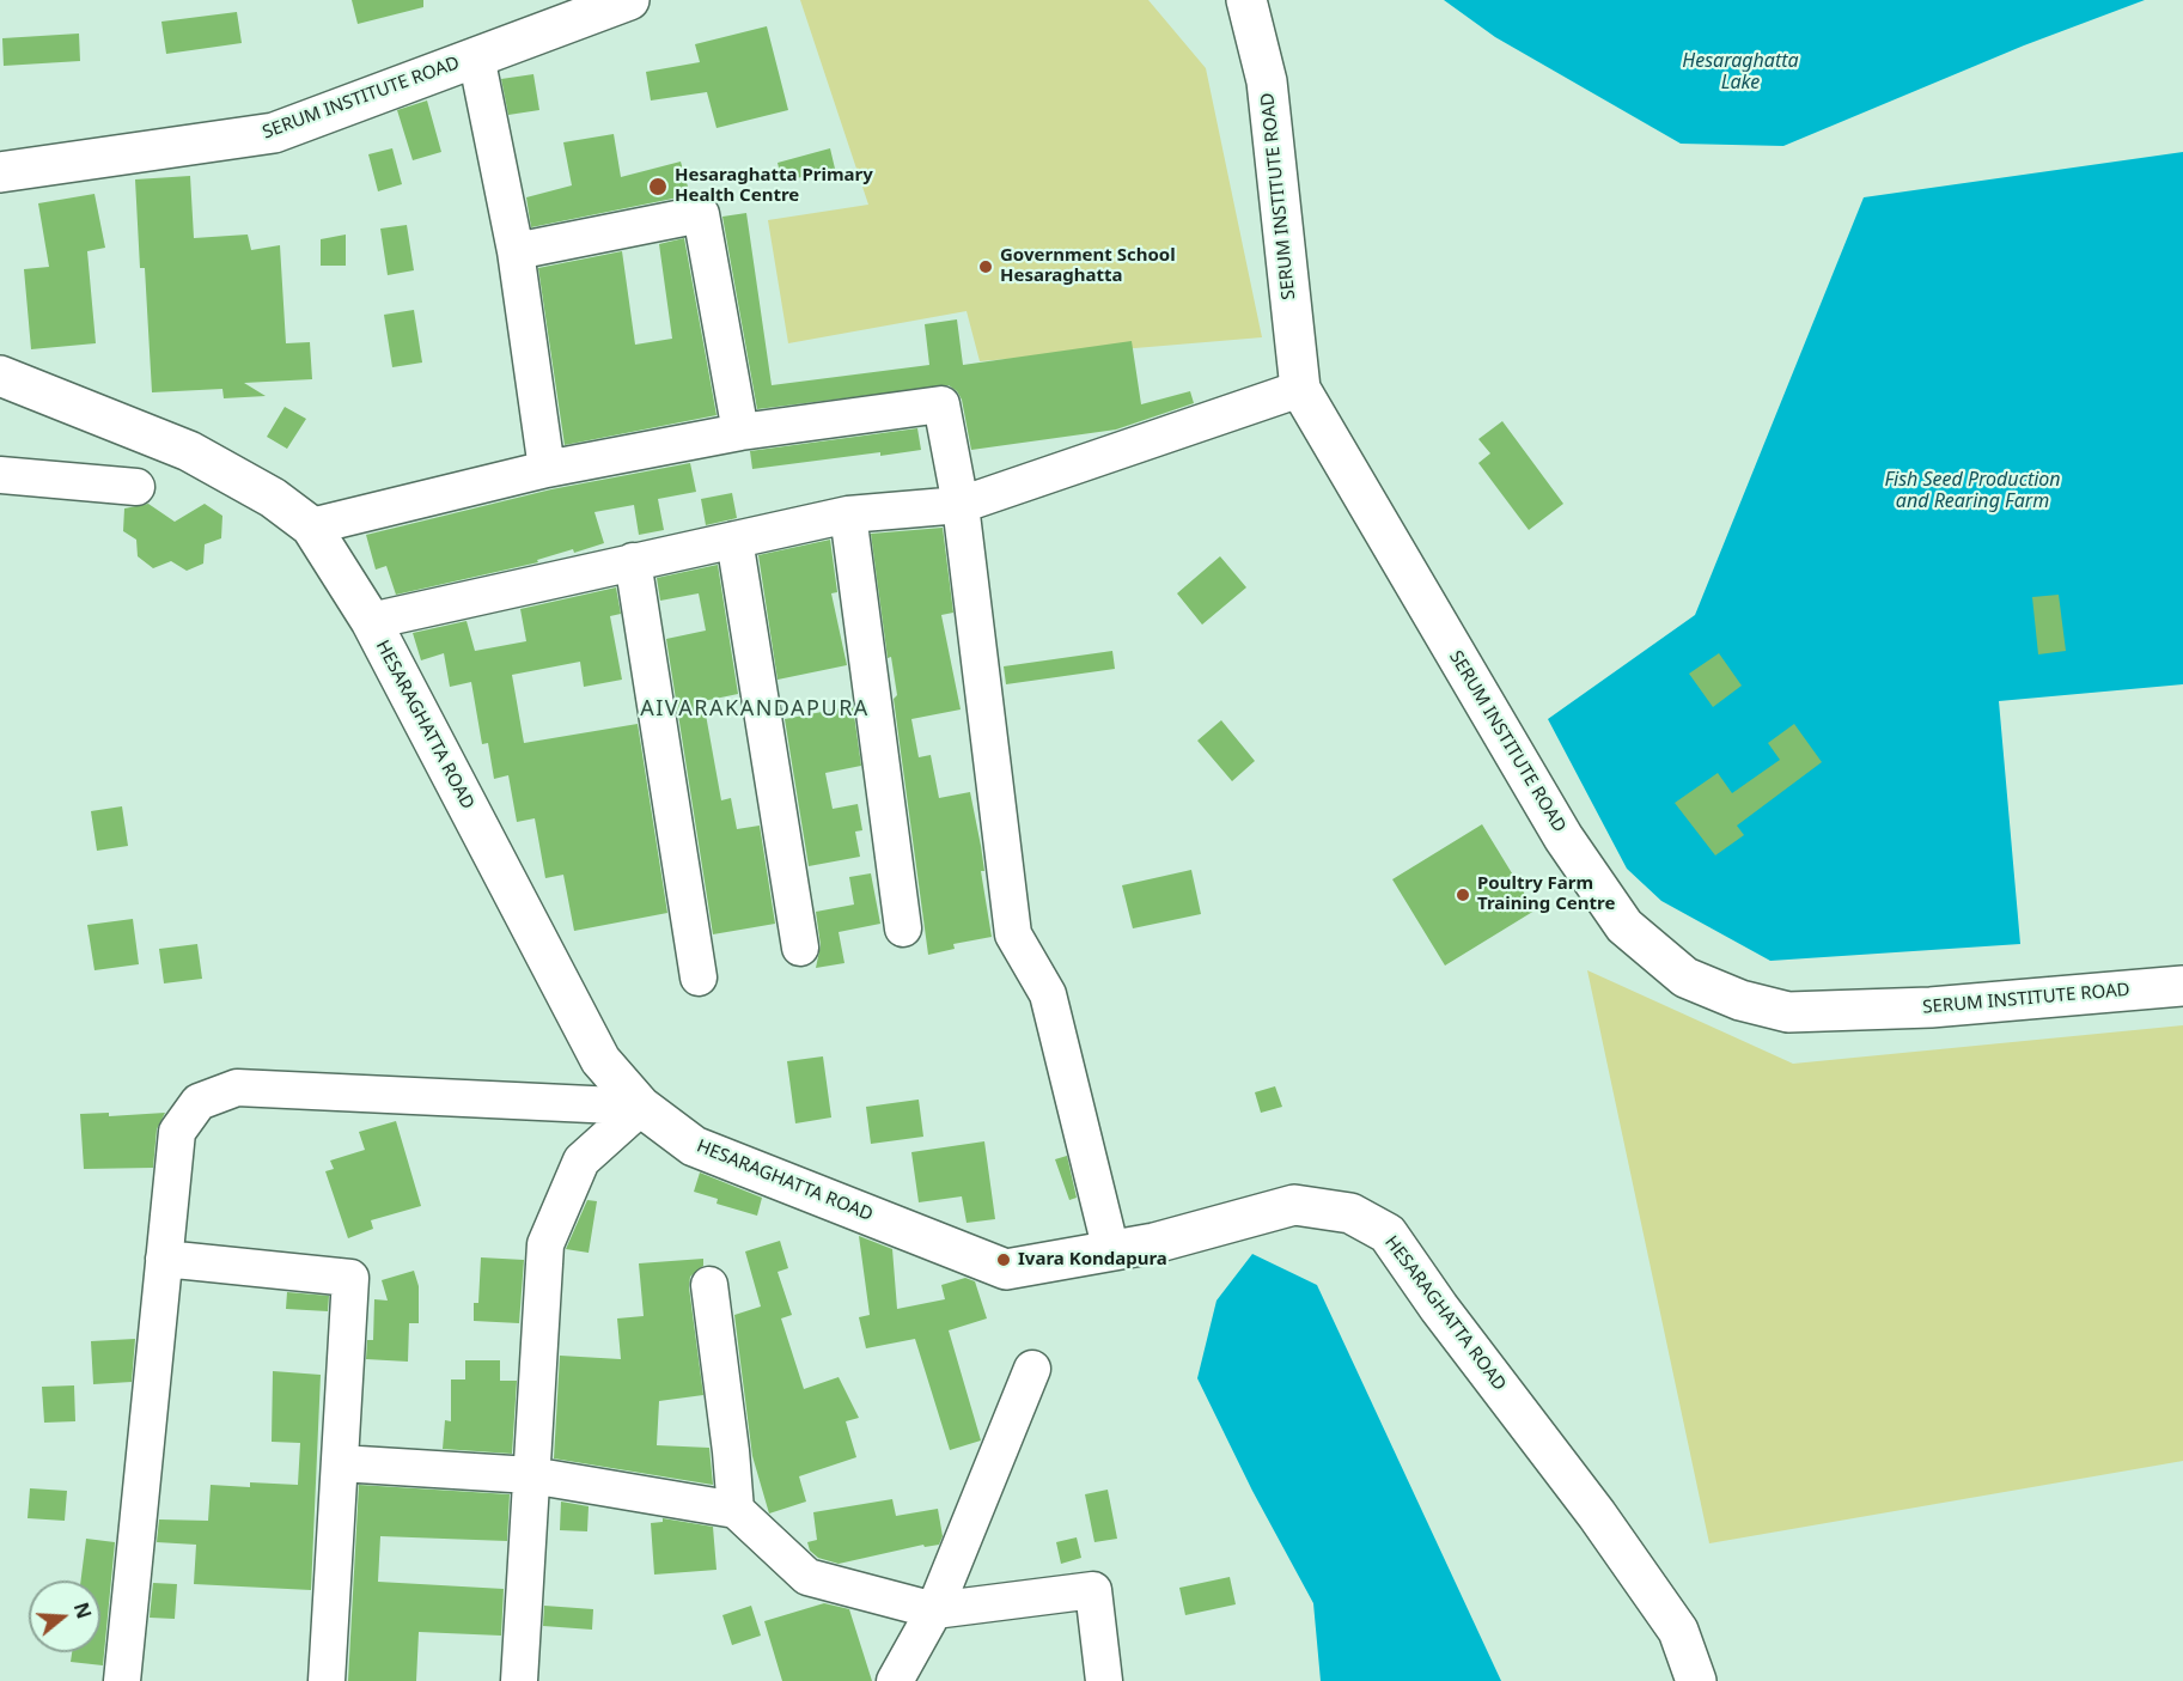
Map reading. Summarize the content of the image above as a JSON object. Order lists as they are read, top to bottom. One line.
{"streets":{"main road":["SERUM INSTITUTE ROAD","HESARAGHATTA ROAD"]},"districts":["AIVARAKANDAPURA"],"water":["Hesaraghatta Lake","Fish Seed Production and Rearing Farm"],"places":["Hesaraghatta Primary Health Centre","Government School Hesaraghatta","Poultry Farm Training Centre","Ivara Kondapura"],"north":"right"}
